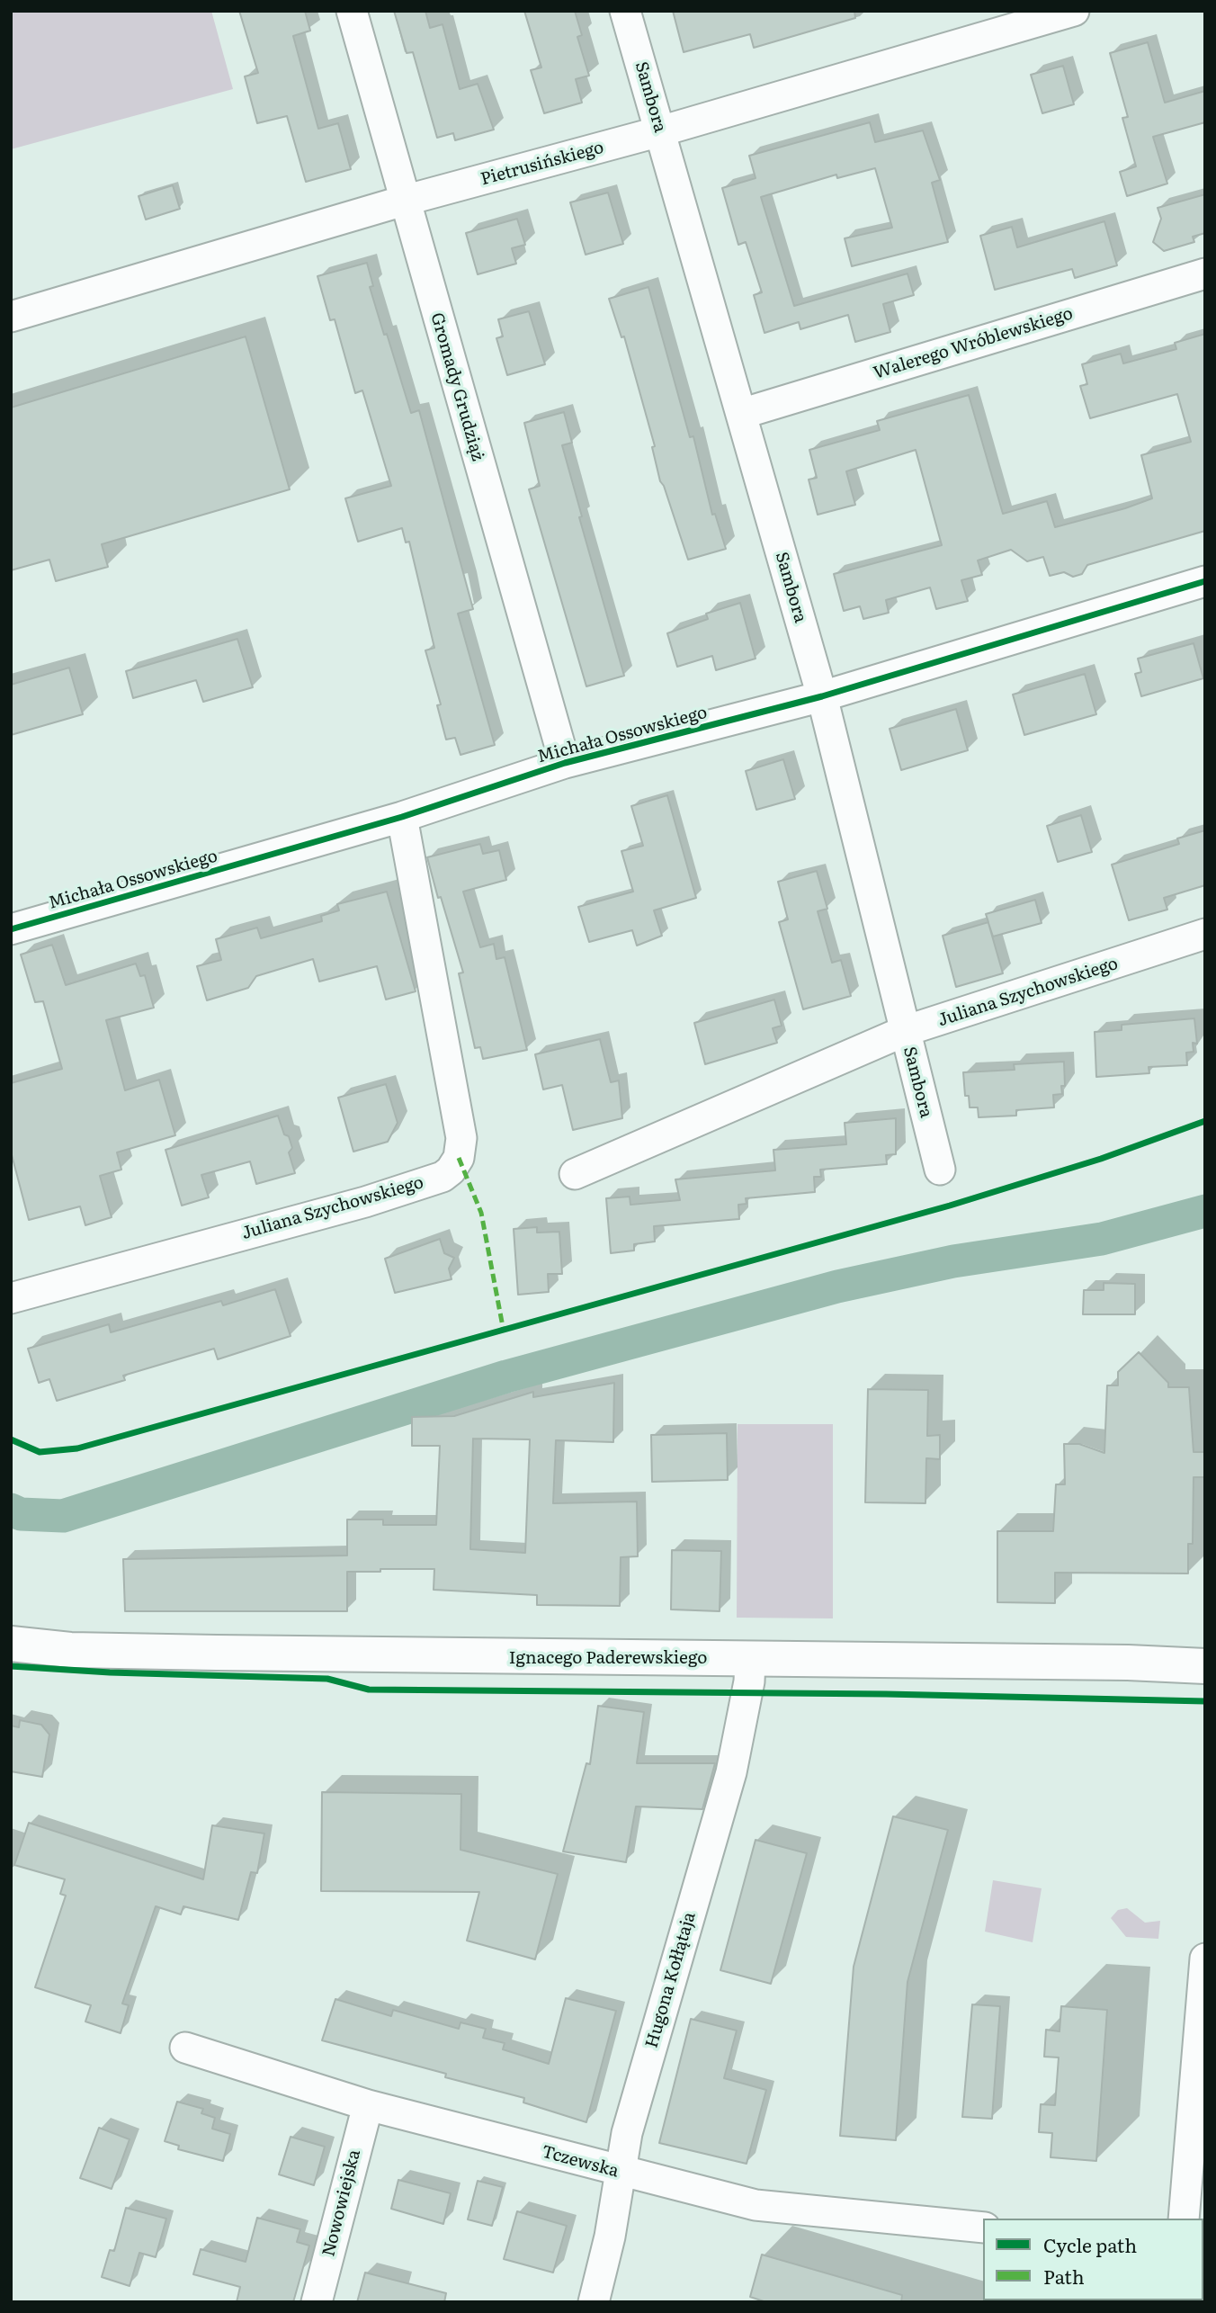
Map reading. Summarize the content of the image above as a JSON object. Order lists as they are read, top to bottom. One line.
{"streets":{"main road":["Ignacego Paderewskiego"],"street":["Sambora","Pietrusińskiego","Walerego Wróblewskiego","Gromady Grudziąż","Michała Ossowskiego","Juliana Szychowskiego","Hugona Kołłątaja","Tczewska","Nowowiejska"]},"crossings":[["Sambora","Pietrusińskiego"],["Sambora","Walerego Wróblewskiego"],["Sambora","Michała Ossowskiego"],["Sambora","Juliana Szychowskiego"],["Pietrusińskiego","Gromady Grudziąż"],["Gromady Grudziąż","Michała Ossowskiego"],["Michała Ossowskiego","Juliana Szychowskiego"],["Ignacego Paderewskiego","Hugona Kołłątaja"],["Hugona Kołłątaja","Tczewska"],["Tczewska","Nowowiejska"]],"legend":["Cycle path","Path"]}
